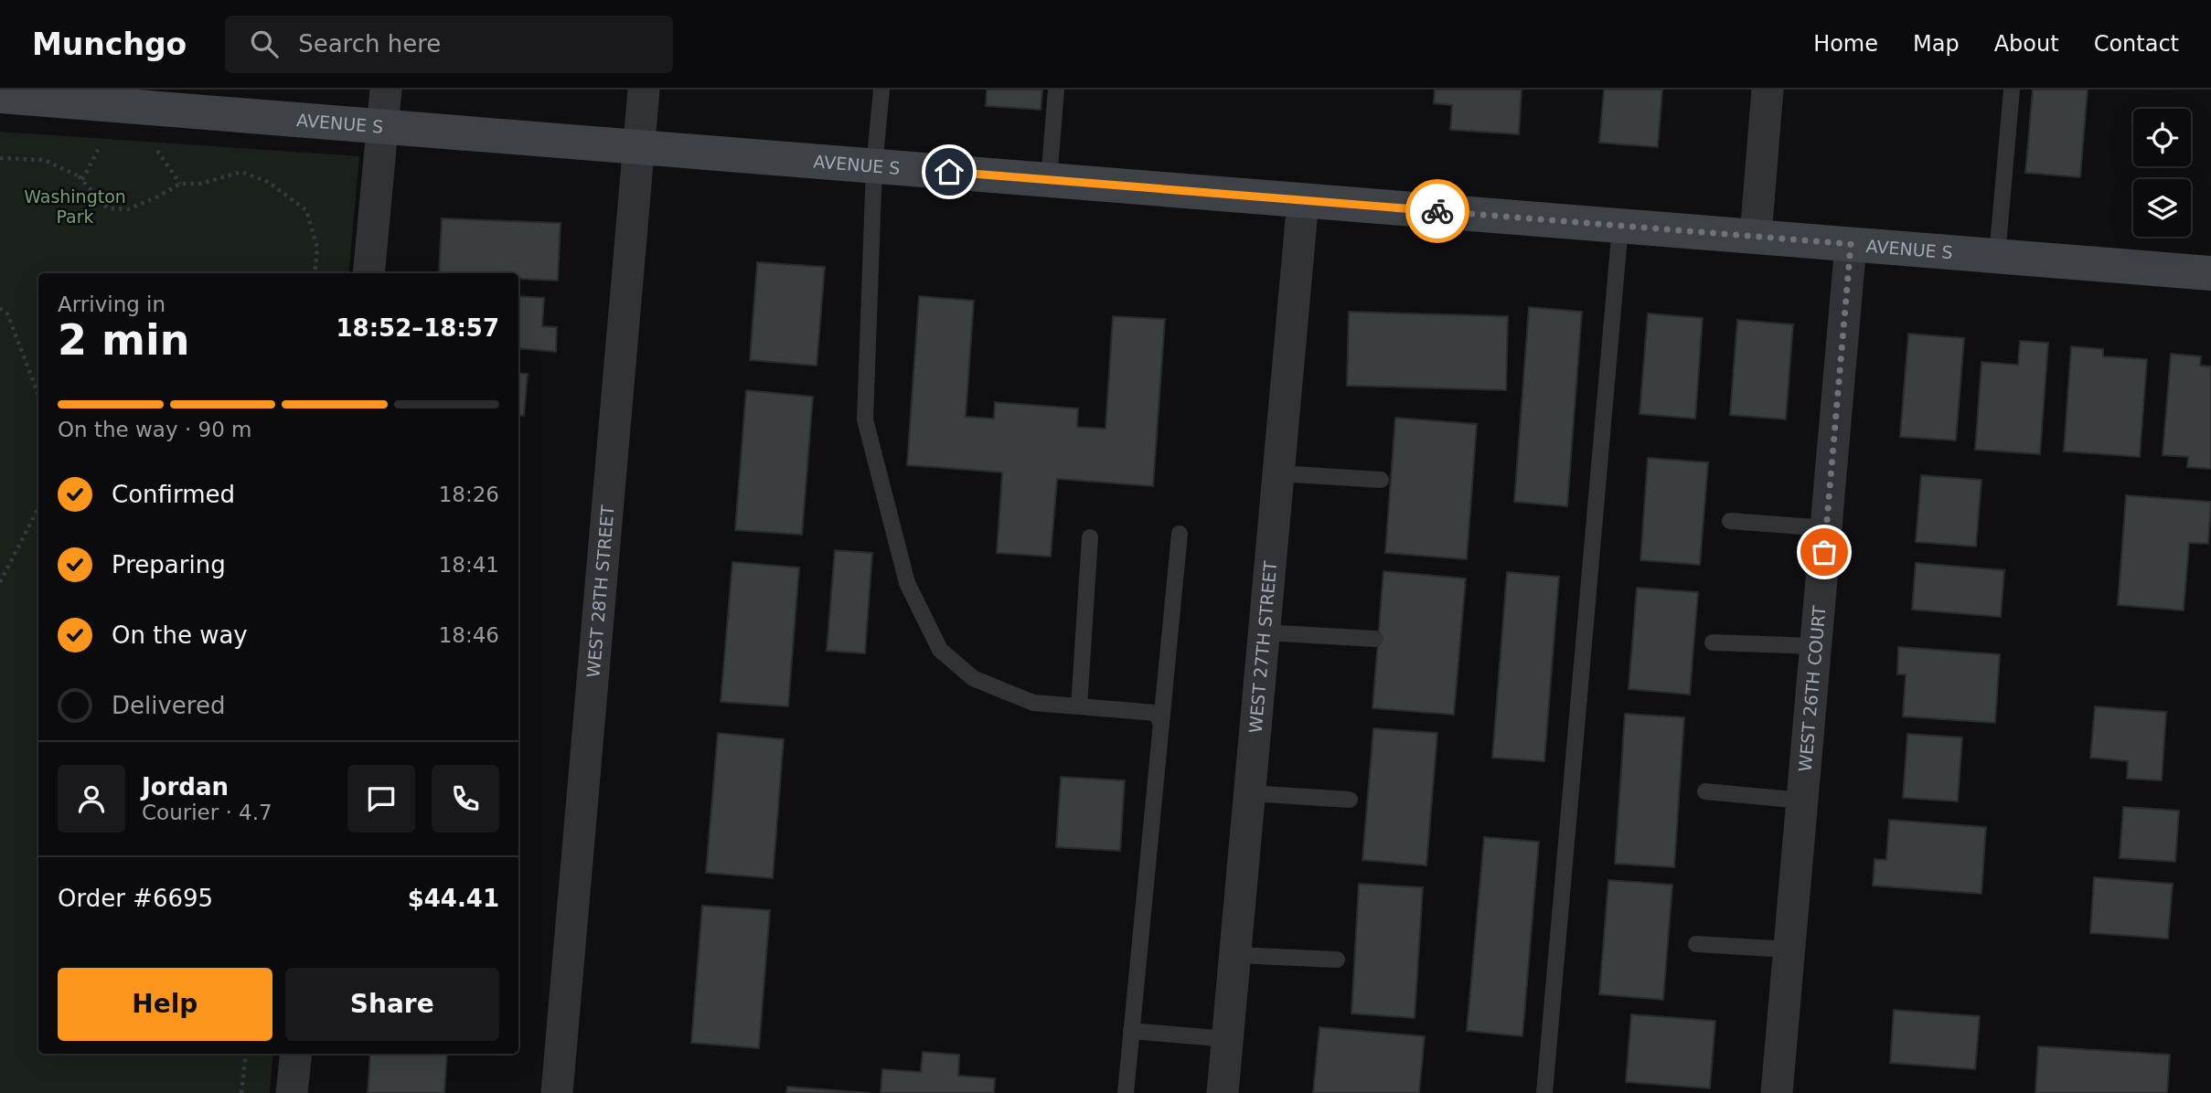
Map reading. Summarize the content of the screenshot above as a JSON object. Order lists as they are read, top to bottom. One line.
{"streets":{"street":["AVENUE S","WEST 28TH STREET","WEST 27TH STREET","WEST 26TH COURT"]},"crossings":[["AVENUE S","WEST 28TH STREET"],["AVENUE S","WEST 27TH STREET"],["AVENUE S","WEST 26TH COURT"]],"parks":["Washington Park"],"page":{"header":"Munchgo","search":"Search here","nav":["Home","Map","About","Contact"],"heading":["2 min","Arriving in","18:52–18:57"],"panel":["Jordan","Courier · 4.7","Order #6695","$44.41"],"bar":"On the way · 90 m","list":[["Confirmed","18:26"],["Preparing","18:41"],["On the way","18:46"],"Delivered"],"buttons":["Help","Share"]}}
